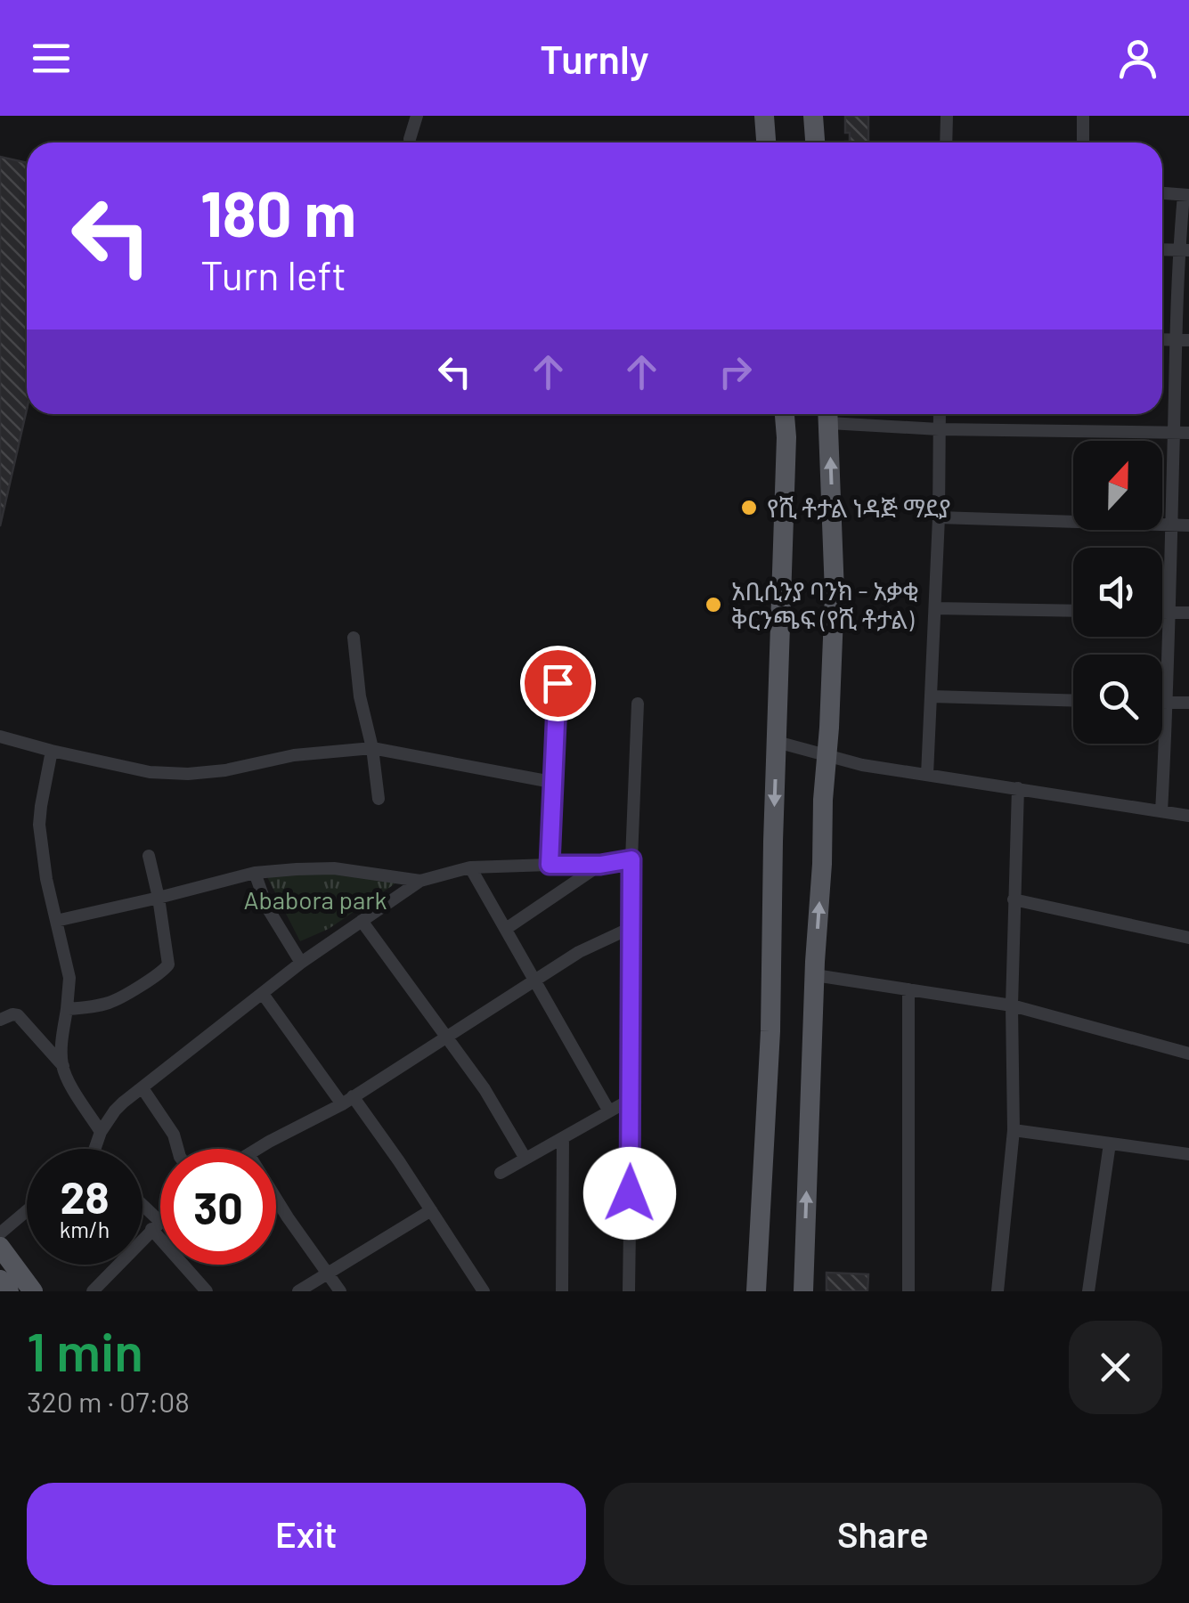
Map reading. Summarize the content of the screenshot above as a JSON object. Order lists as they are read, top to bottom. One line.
{"parks":["Ababora park"],"places":["የሺ ቶታል ነዳጅ ማደያ","አቢሲንያ ባንክ - አቃቂ ቅርንጫፍ (የሺ ቶታል)"],"north":"top","page":{"header":"Turnly","turn":["180 m","Turn left"],"speed":"28 km/h","limit":"30","heading":["1 min","320 m · 07:08"],"buttons":["Exit","Share"]}}
